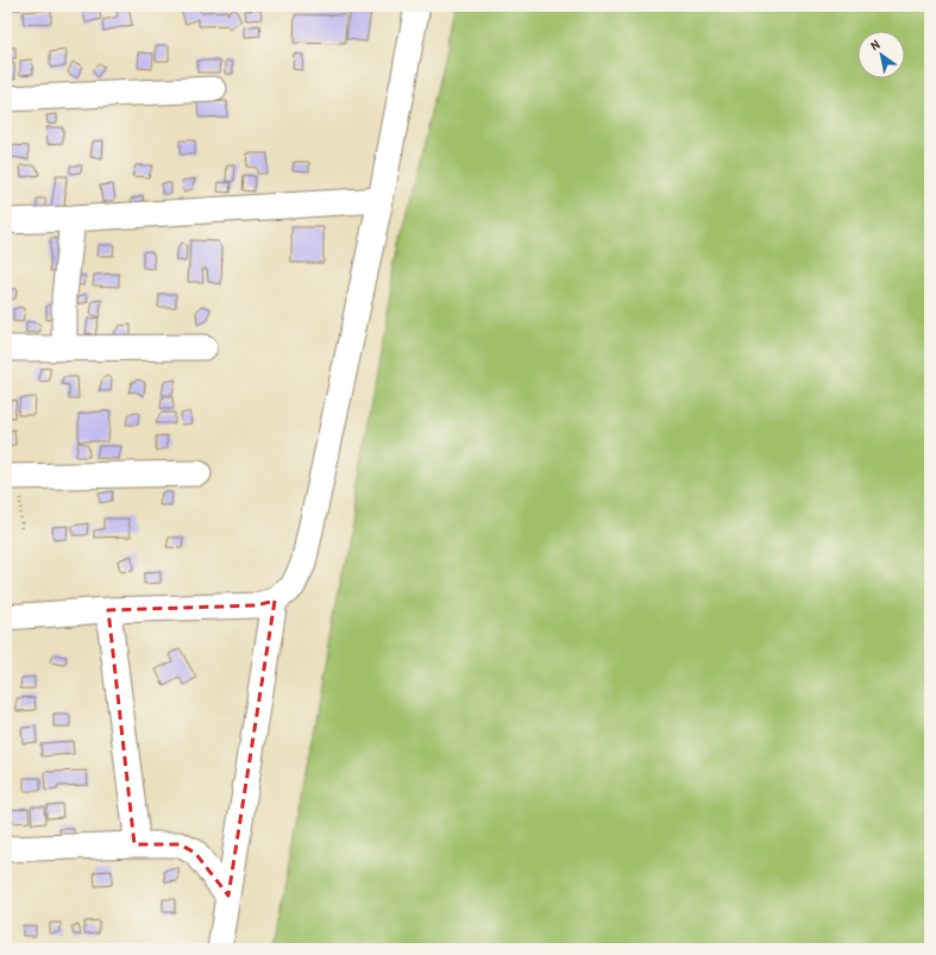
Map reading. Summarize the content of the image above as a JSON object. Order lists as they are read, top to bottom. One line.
{"north":"top left"}
